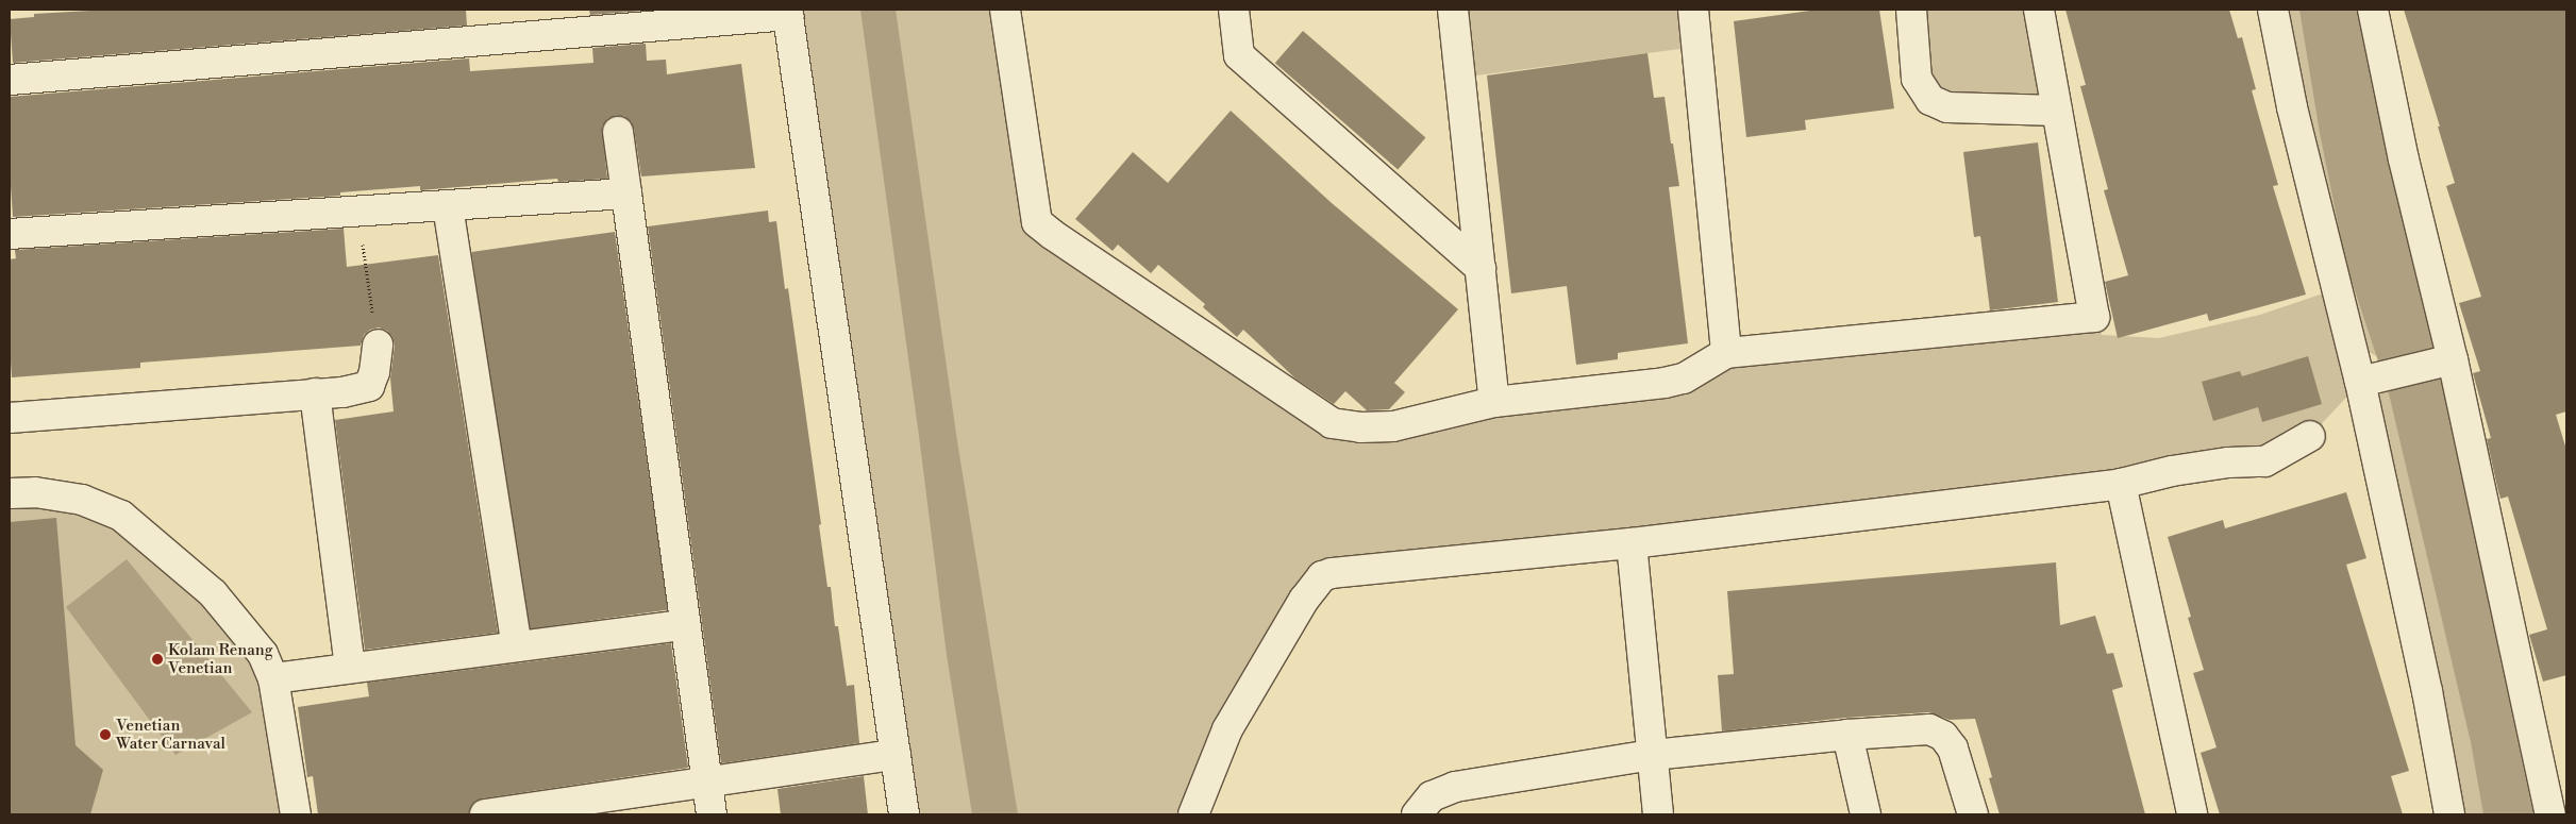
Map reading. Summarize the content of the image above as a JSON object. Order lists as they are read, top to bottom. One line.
{"places":["Kolam Renang Venetian","Venetian Water Carnaval"]}
